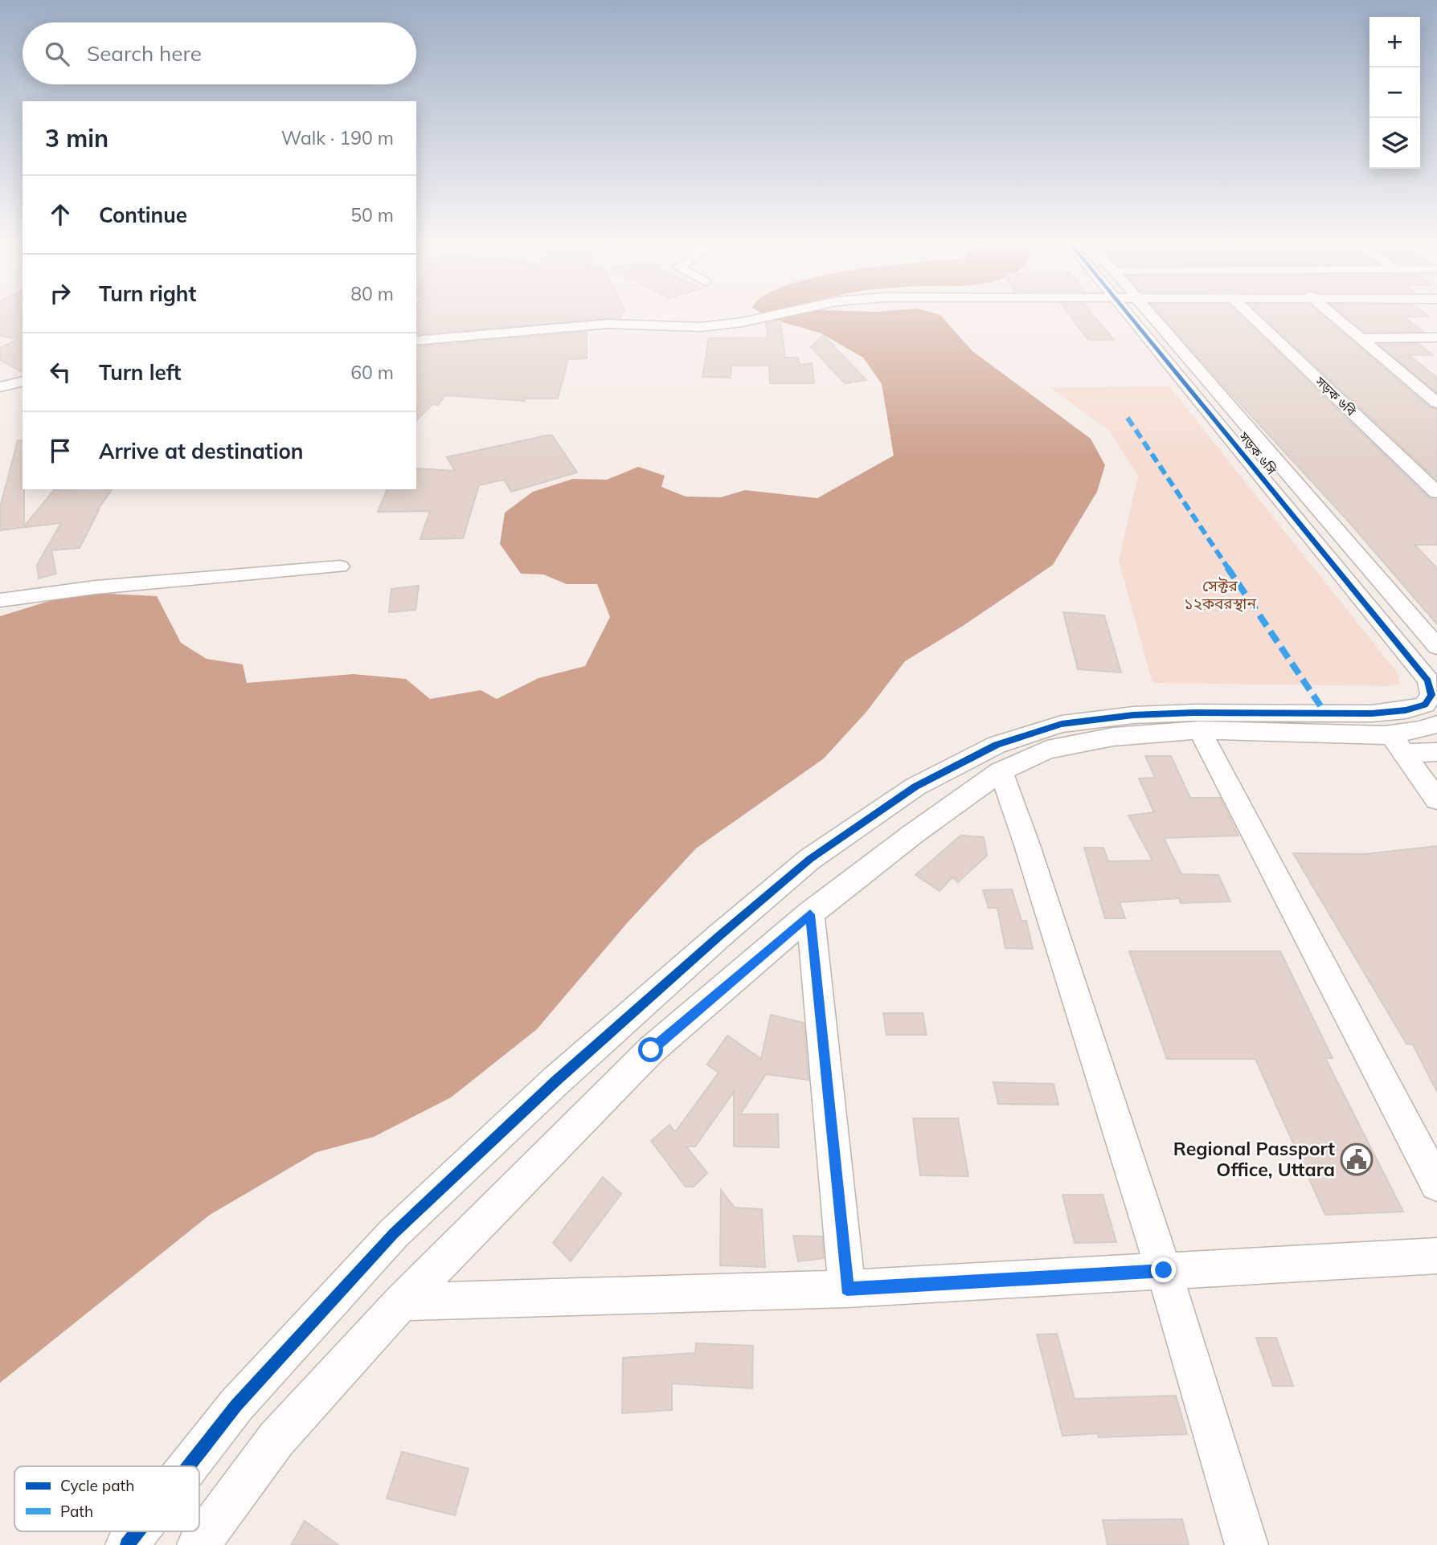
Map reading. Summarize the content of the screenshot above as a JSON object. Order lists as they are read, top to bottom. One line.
{"streets":{"street":["সড়ক ৬বি","সড়ক ৬সি"]},"parks":["সেক্টর ১২কবরস্থান"],"places":{"public building":["Regional Passport Office, Uttara"]},"legend":["Cycle path","Path"],"page":{"map_buttons":["+","−"],"search":"Search here","heading":["3 min","Walk · 190 m"],"list":[["Continue","50 m"],["Turn right","80 m"],["Turn left","60 m"],"Arrive at destination"]}}
